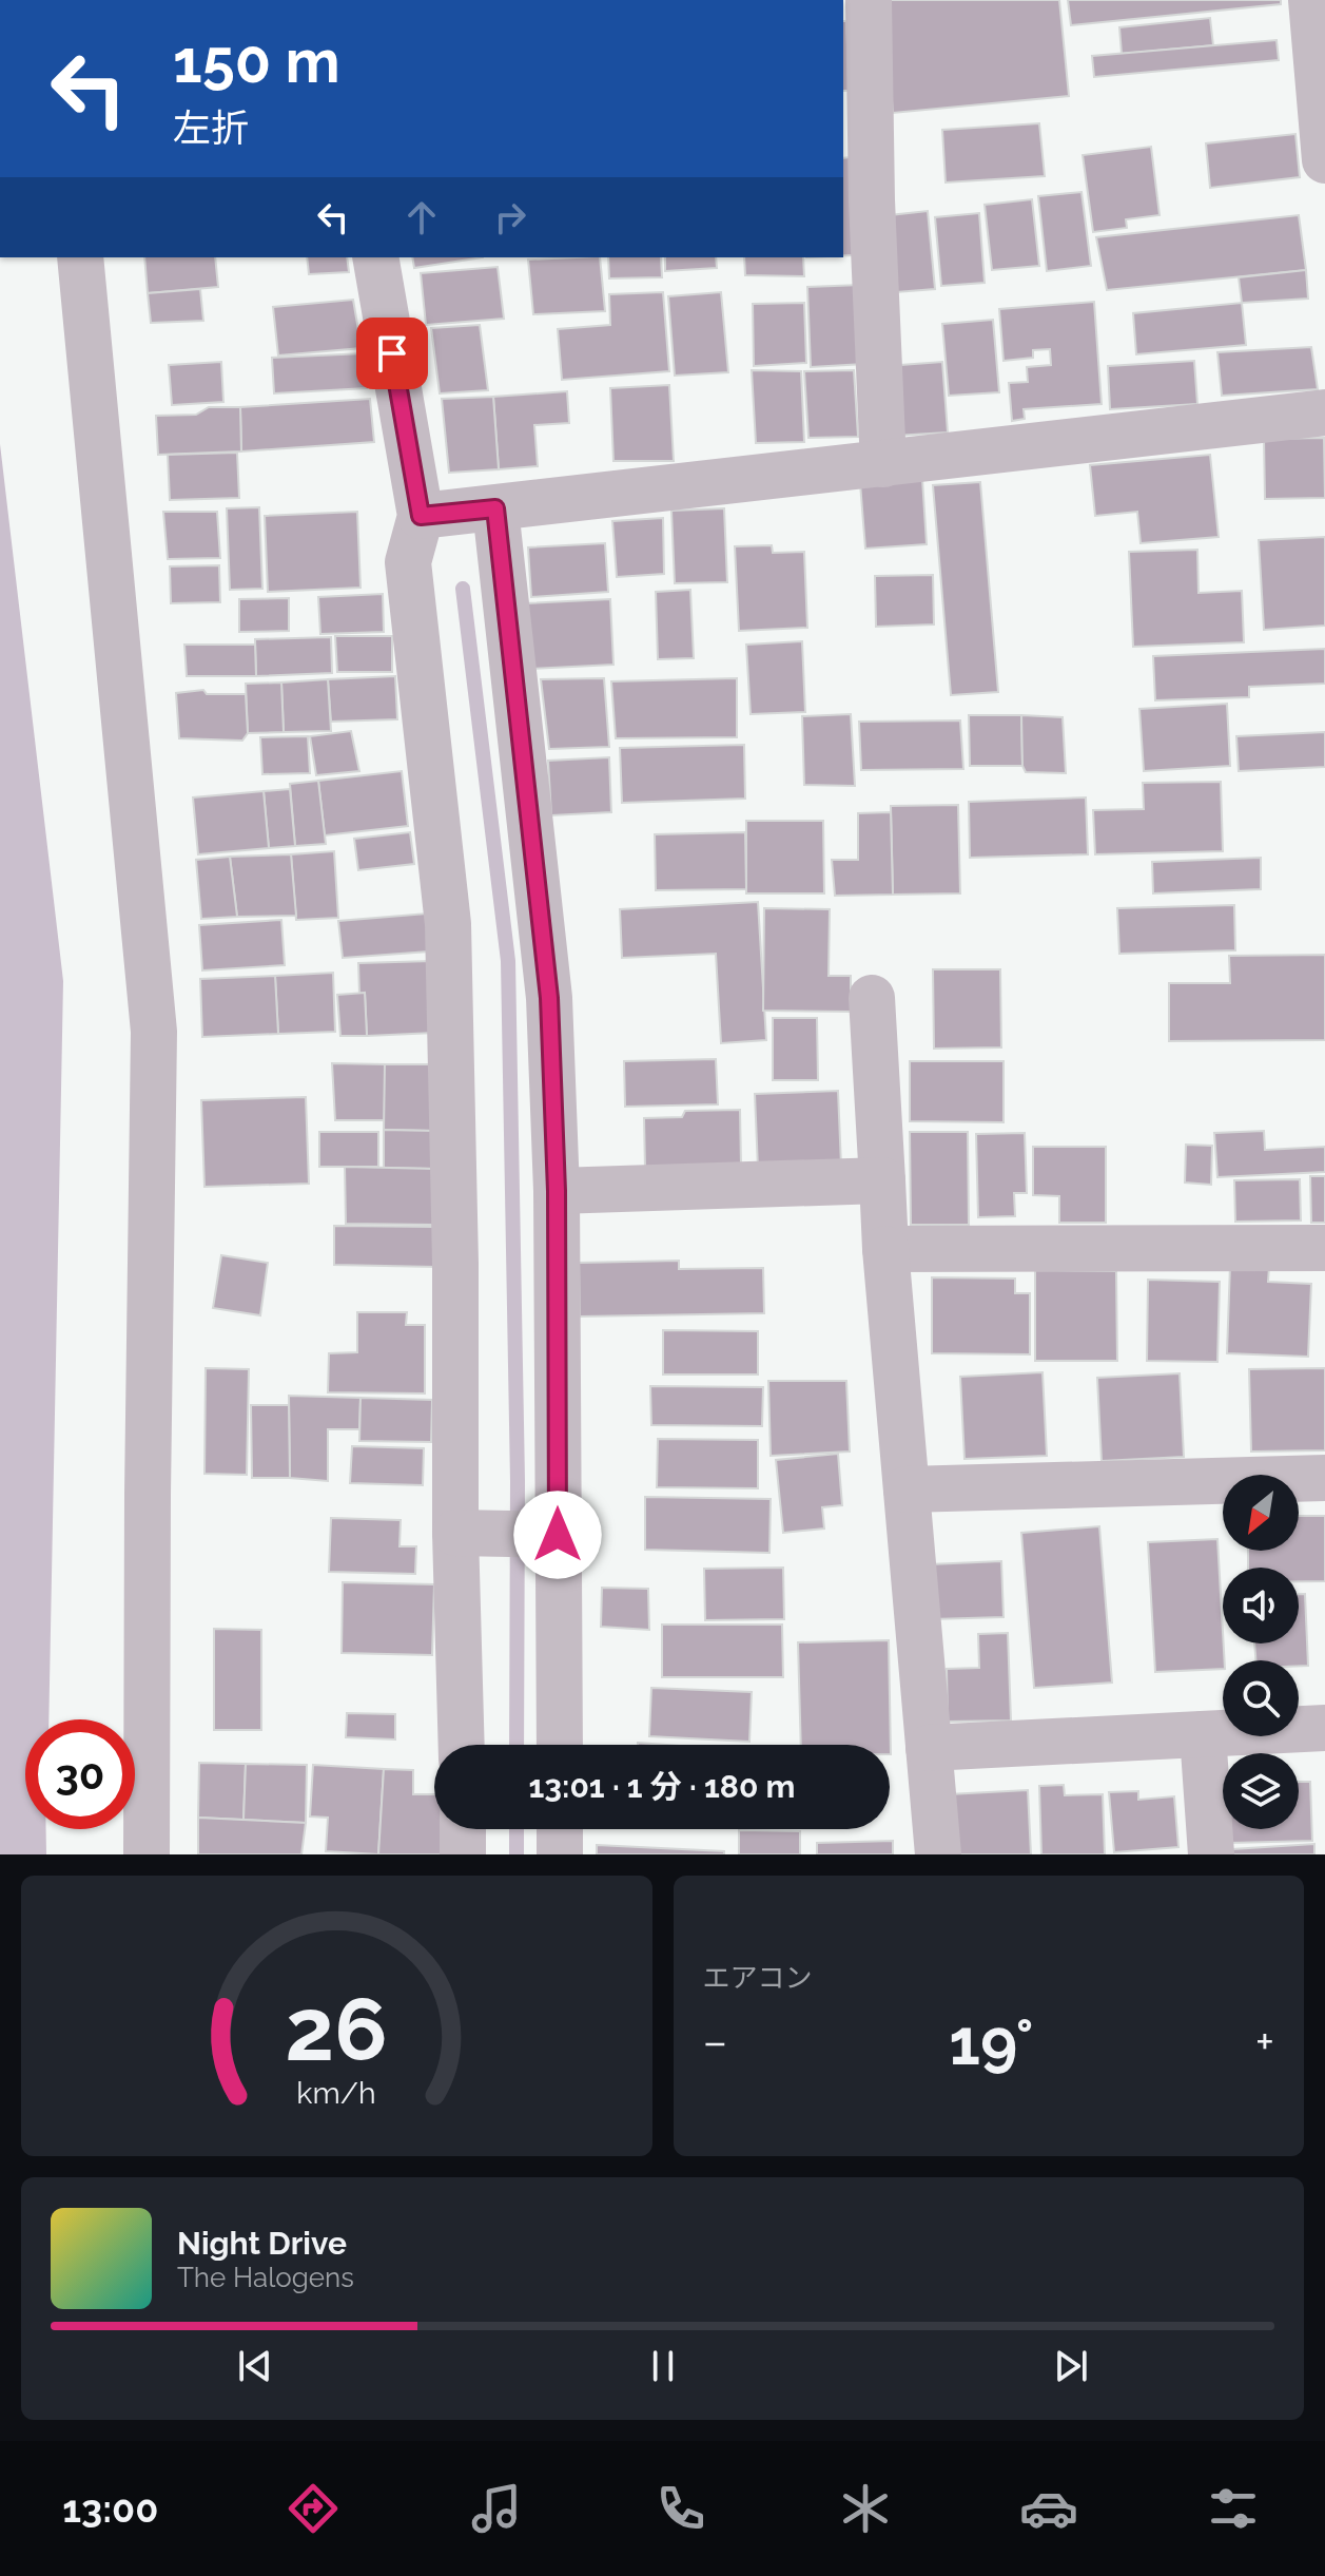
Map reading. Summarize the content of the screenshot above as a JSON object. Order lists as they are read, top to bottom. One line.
{"north":"bottom left","page":{"turn":["150 m","左折"],"limit":"30","trip":"13:01 · 1 分 · 180 m","tile":"エアコン","heat":["−","19°","+"],"song":["Night Drive","The Halogens"],"tabs":"13:00","gauge":["26","km/h"]}}
